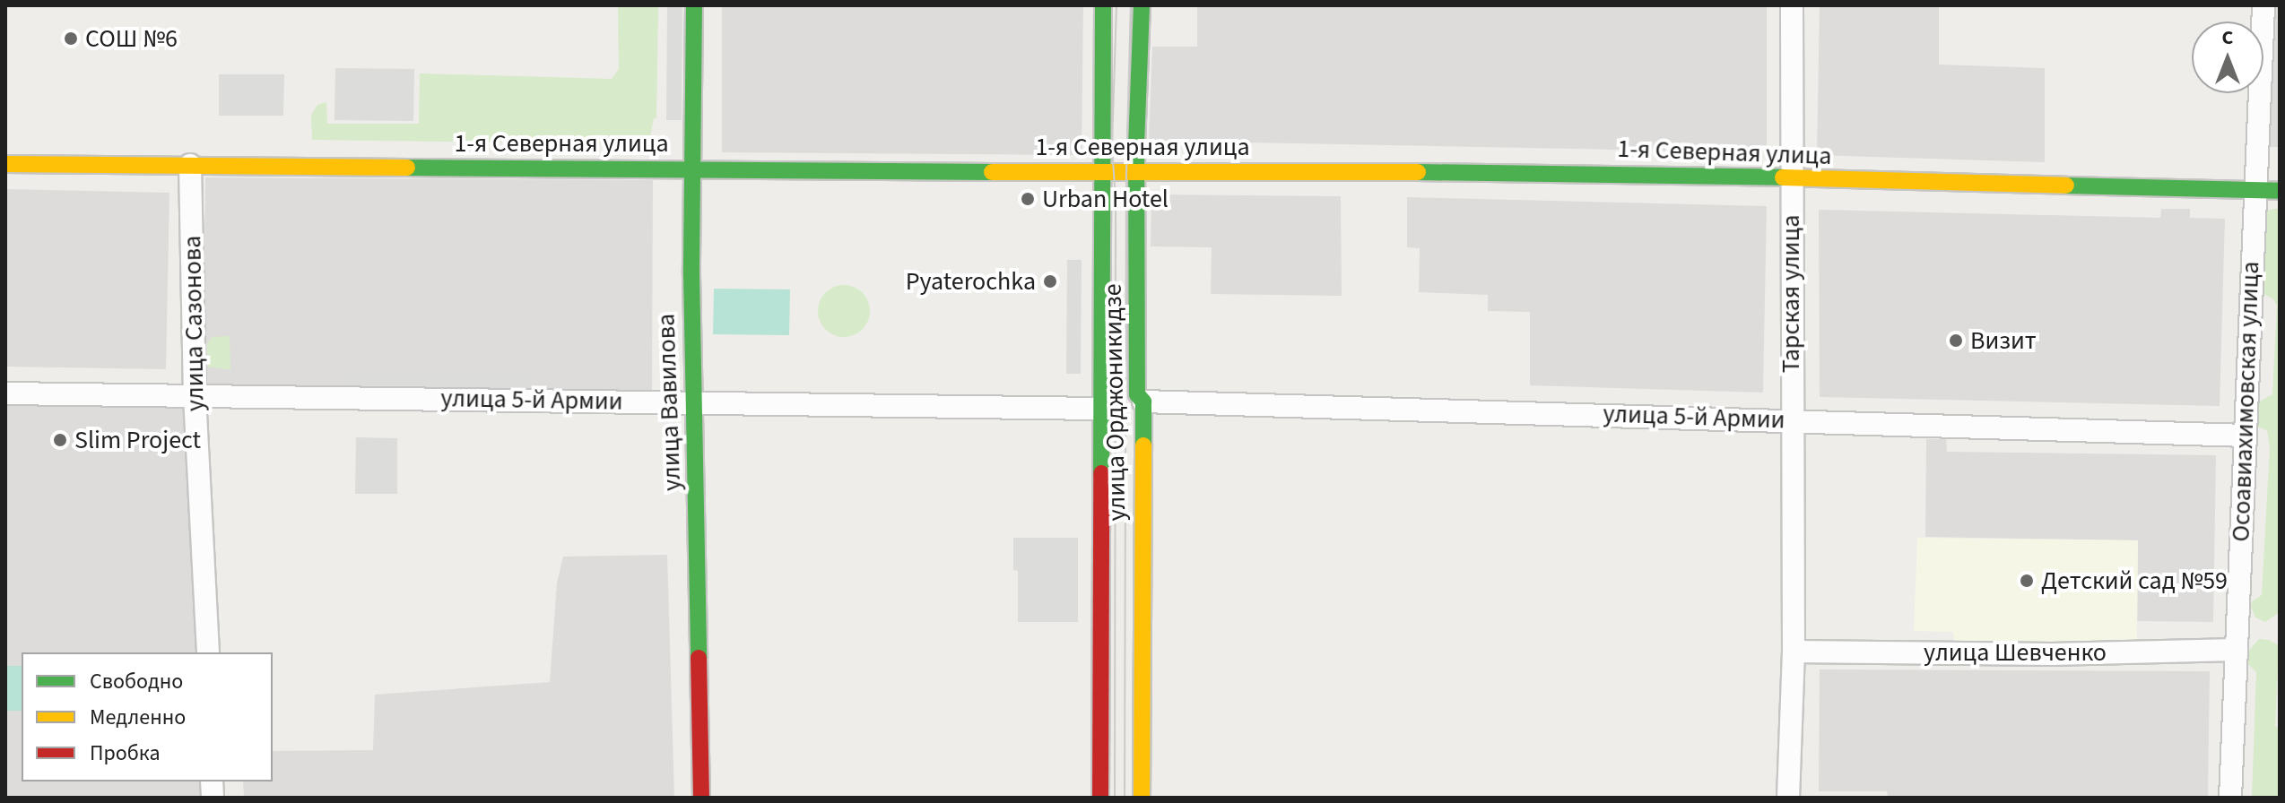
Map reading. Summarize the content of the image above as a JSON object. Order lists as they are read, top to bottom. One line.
{"streets":{"street":["1-я Северная улица","Тарская улица","улица Сазонова","улица 5-й Армии","Осоавиахимовская улица","улица Вавилова","улица Орджоникидзе","улица Шевченко"]},"crossings":[["1-я Северная улица","Тарская улица"],["1-я Северная улица","улица Сазонова"],["1-я Северная улица","Осоавиахимовская улица"],["1-я Северная улица","улица Вавилова"],["1-я Северная улица","улица Орджоникидзе"],["Тарская улица","улица 5-й Армии"],["Тарская улица","улица Шевченко"],["улица Сазонова","улица 5-й Армии"],["улица 5-й Армии","Осоавиахимовская улица"],["улица 5-й Армии","улица Вавилова"],["улица 5-й Армии","улица Орджоникидзе"],["Осоавиахимовская улица","улица Шевченко"]],"places":["СОШ №6","Urban Hotel","Pyaterochka","Визит","Slim Project","Детский сад №59"],"legend":["Свободно","Медленно","Пробка"],"north":"top"}
